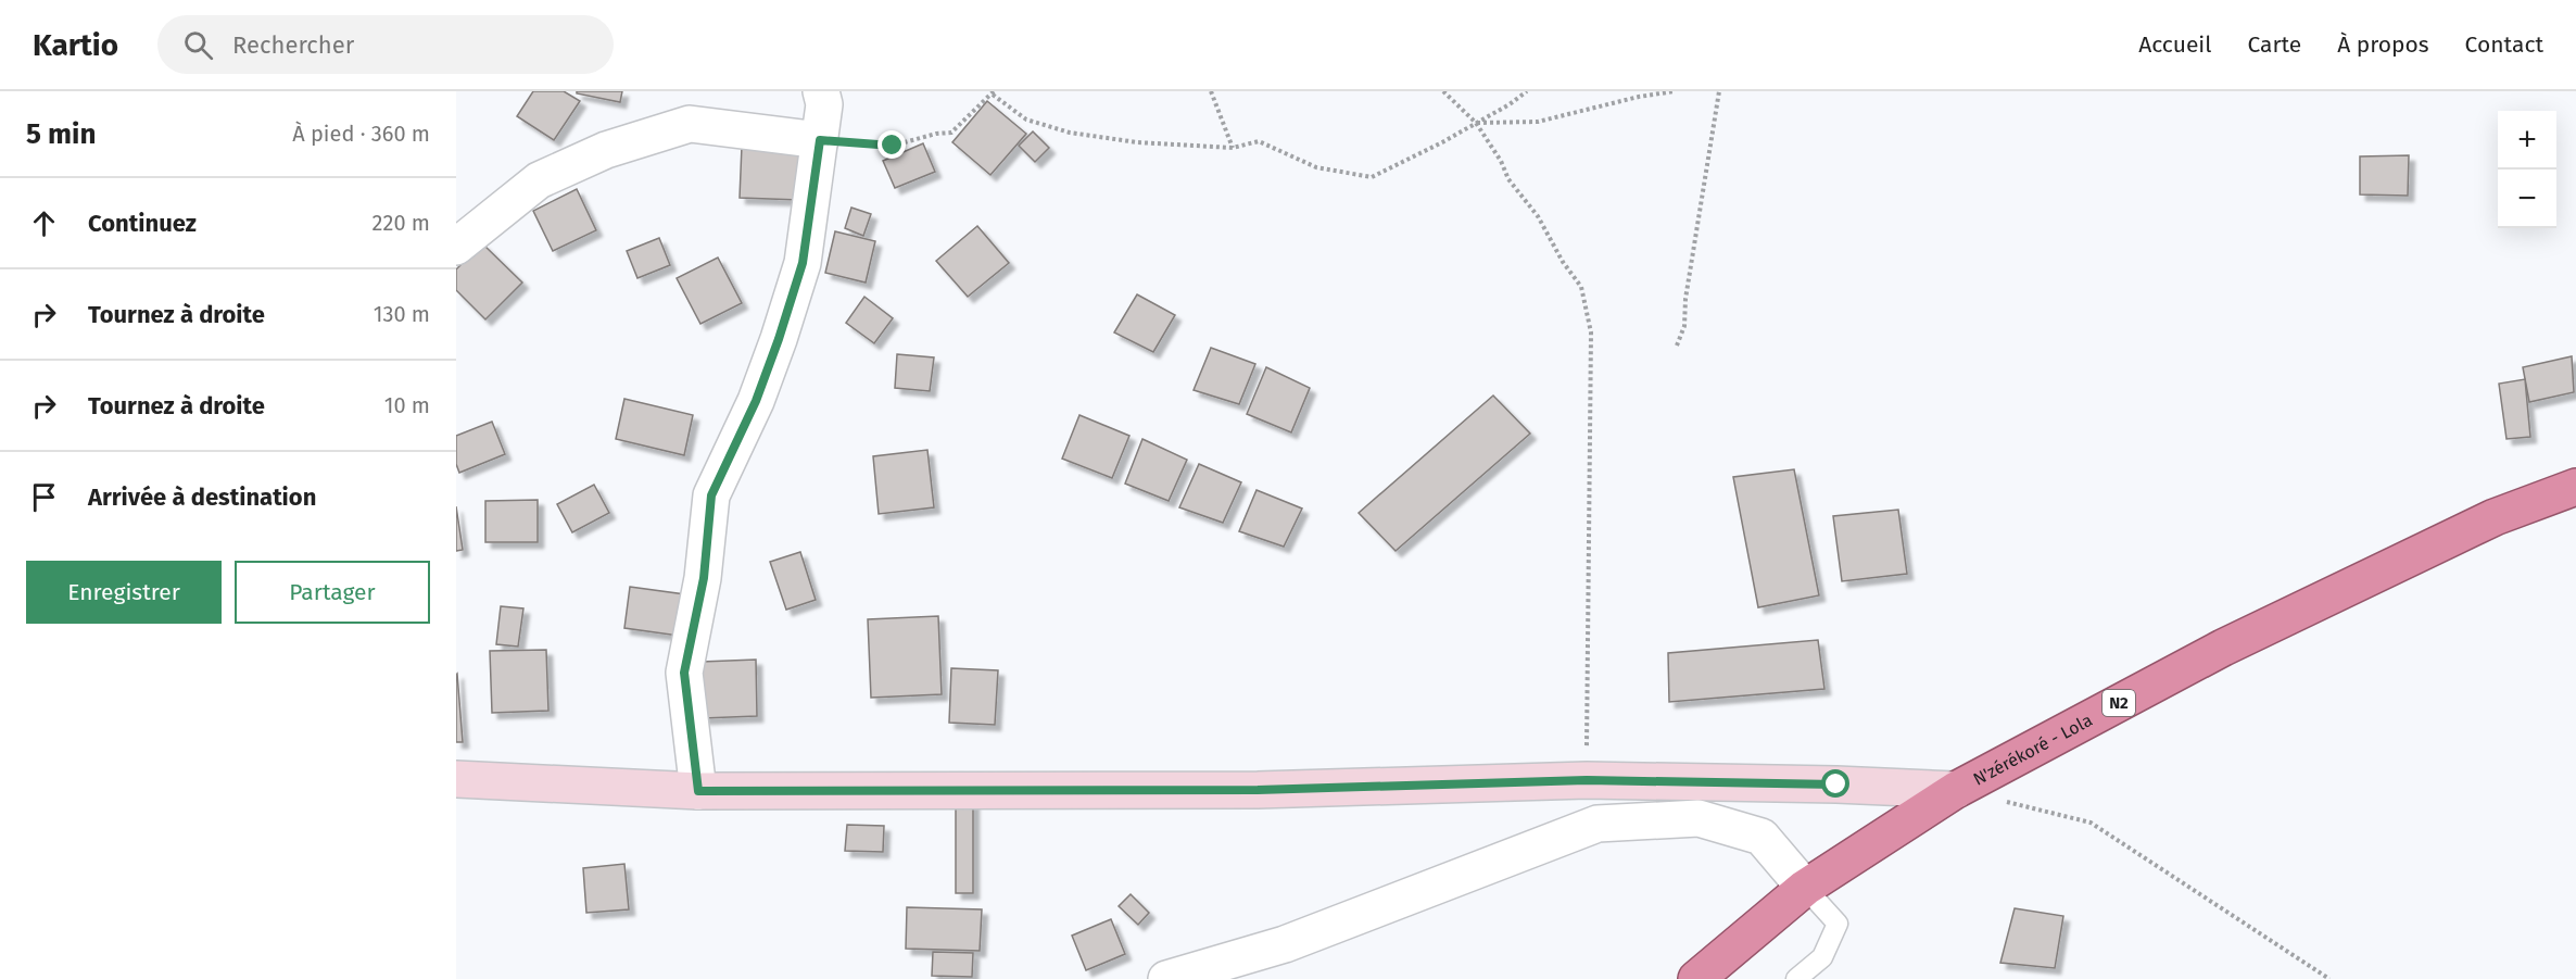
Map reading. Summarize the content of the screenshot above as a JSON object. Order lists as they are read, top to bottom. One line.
{"streets":{"highway":["N2","N'zérékoré - Lola"]},"page":{"header":"Kartio","search":"Rechercher","nav":["Accueil","Carte","À propos","Contact"],"heading":["5 min","À pied · 360 m"],"map_buttons":["+","−"],"list":[["Continuez","220 m"],["Tournez à droite","130 m"],["Tournez à droite","10 m"],"Arrivée à destination"],"buttons":["Enregistrer","Partager"]}}
